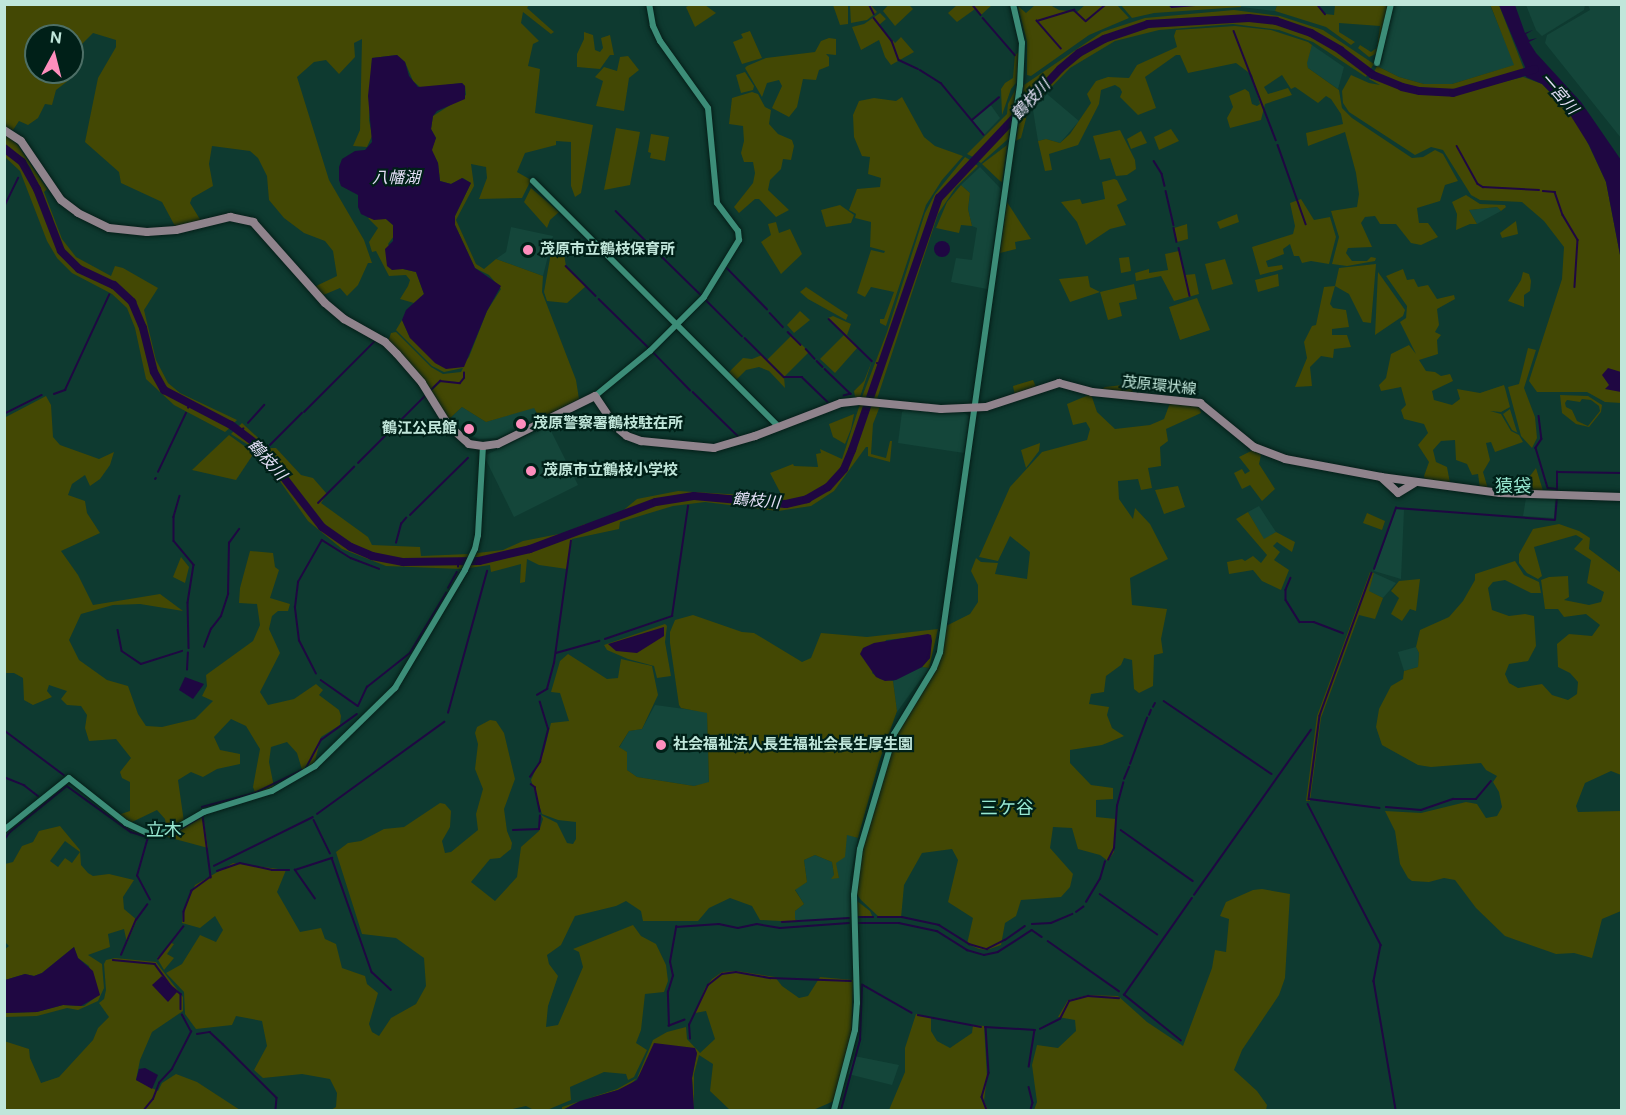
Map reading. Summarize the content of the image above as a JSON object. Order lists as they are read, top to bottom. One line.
{"streets":{"main road":["茂原環状線"]},"districts":["猿袋","三ケ谷","立木"],"water":["一宮川","鶴枝川","八幡湖"],"places":["茂原市立鶴枝保育所","茂原警察署鶴枝駐在所","鶴江公民館","茂原市立鶴枝小学校","社会福祉法人長生福祉会長生厚生園"],"north":"top"}
